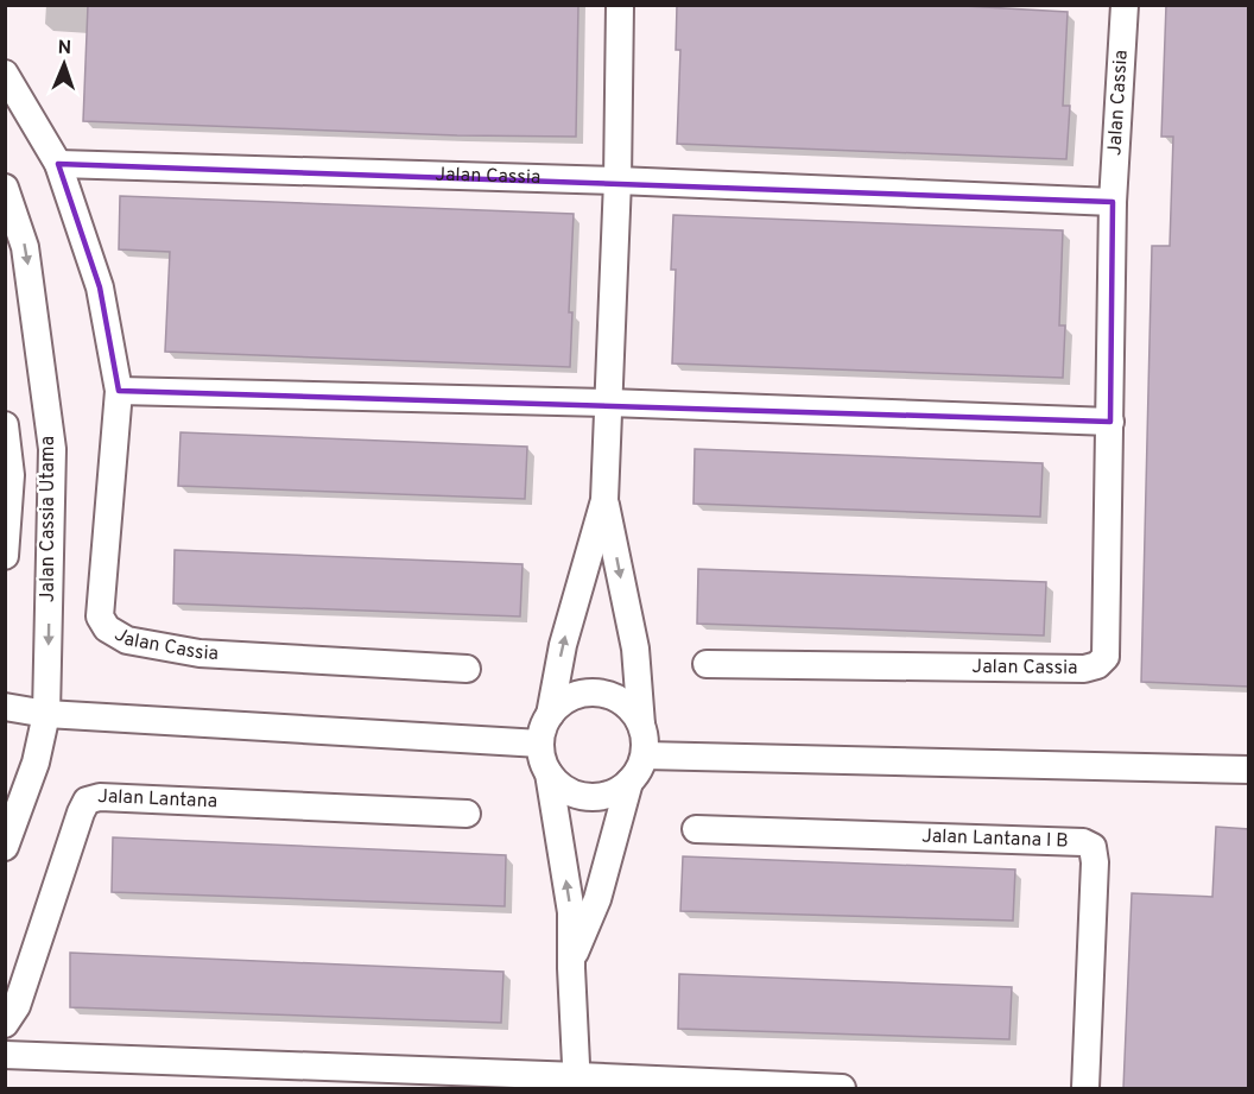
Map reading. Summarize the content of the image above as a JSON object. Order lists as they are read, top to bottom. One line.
{"streets":{"street":["Jalan Cassia","Jalan Cassia Utama","Jalan Lantana","Jalan Lantana I B"]},"one_way":["Jalan Cassia Utama"],"north":"top"}
